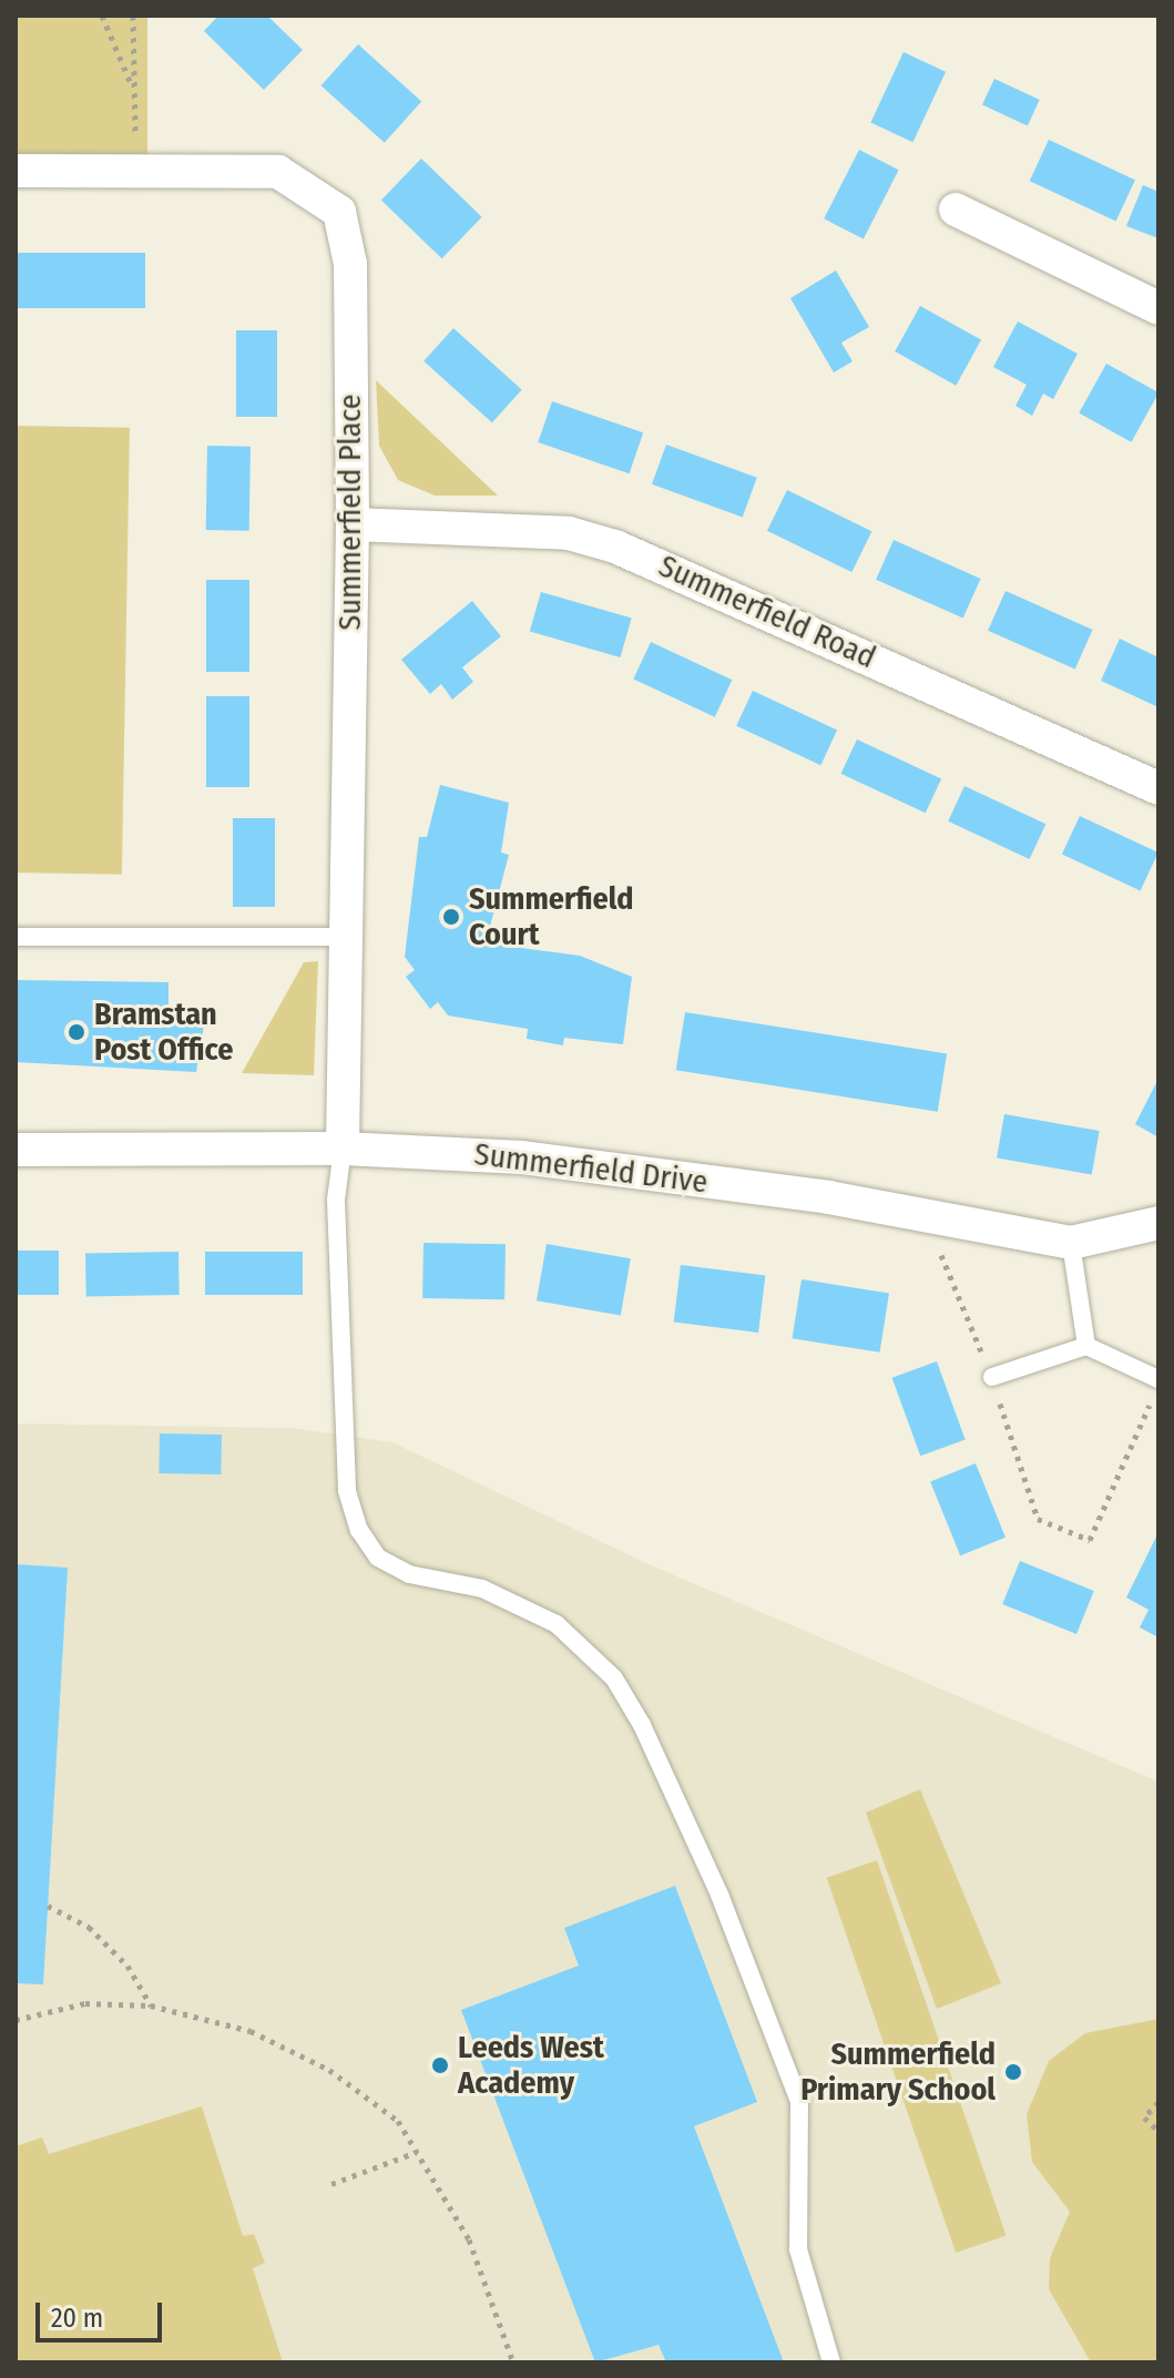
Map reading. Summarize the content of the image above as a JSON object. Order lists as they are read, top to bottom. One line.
{"streets":{"street":["Summerfield Place","Summerfield Road","Summerfield Drive"]},"crossings":[["Summerfield Place","Summerfield Road"],["Summerfield Place","Summerfield Drive"]],"places":["Summerfield Court","Bramstan Post Office","Leeds West Academy","Summerfield Primary School"],"scale_bar":"20 m"}
